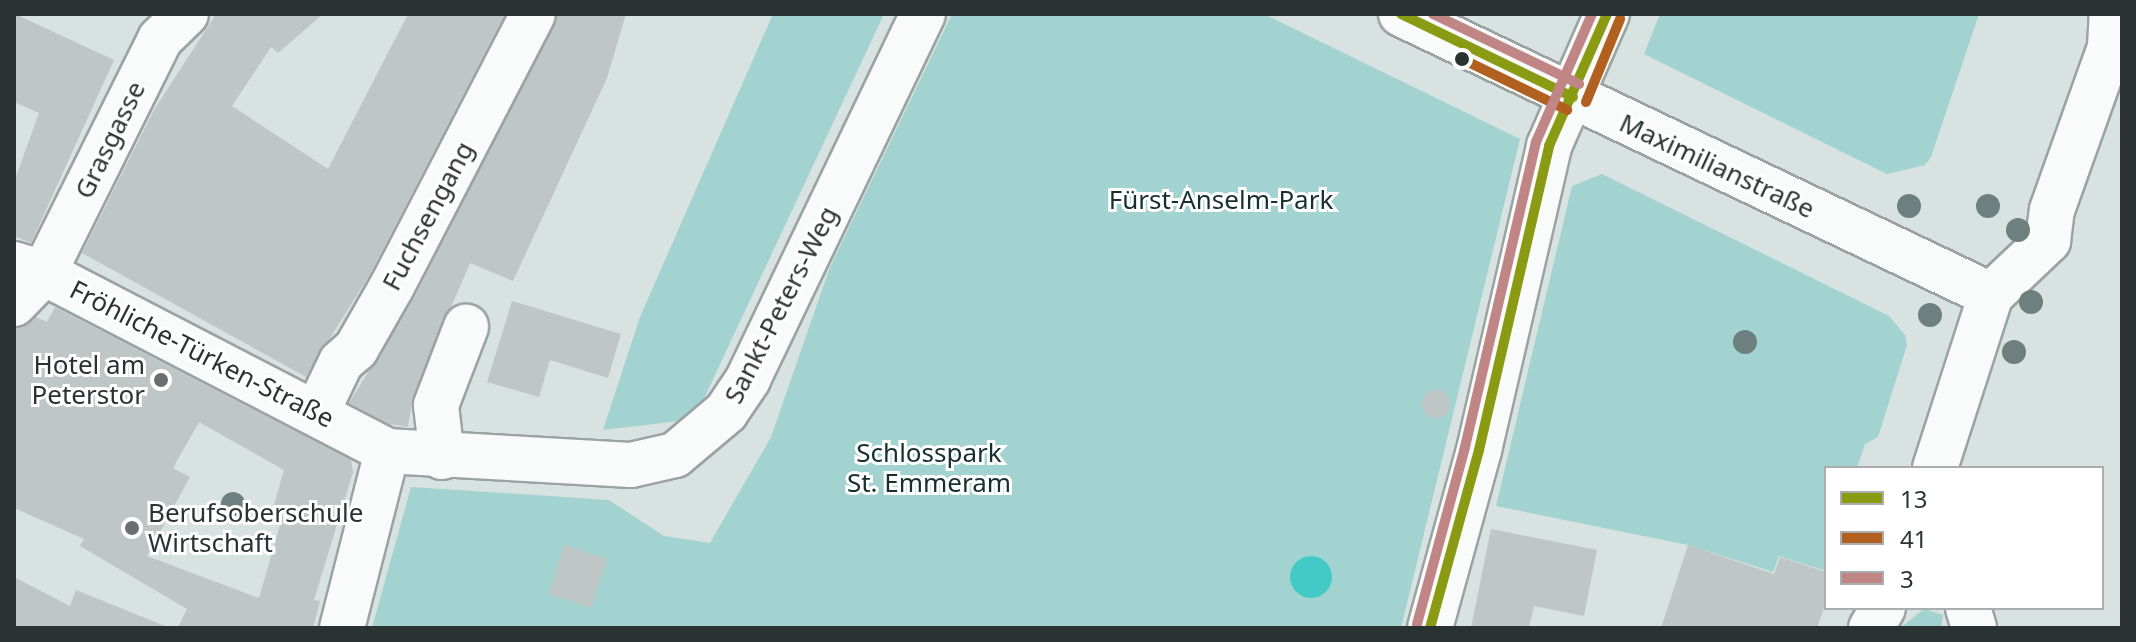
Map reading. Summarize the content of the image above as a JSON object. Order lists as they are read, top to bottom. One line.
{"streets":{"street":["Grasgasse","Maximilianstraße","Fuchsengang","Sankt-Peters-Weg","Fröhliche-Türken-Straße"]},"crossings":[["Grasgasse","Fröhliche-Türken-Straße"],["Fuchsengang","Fröhliche-Türken-Straße"],["Sankt-Peters-Weg","Fröhliche-Türken-Straße"]],"parks":["Fürst-Anselm-Park","Schlosspark St. Emmeram"],"places":["Hotel am Peterstor","Berufsoberschule Wirtschaft"],"lines":["transit line 13","transit line 3","transit line 41"],"legend":["13","41","3"]}
